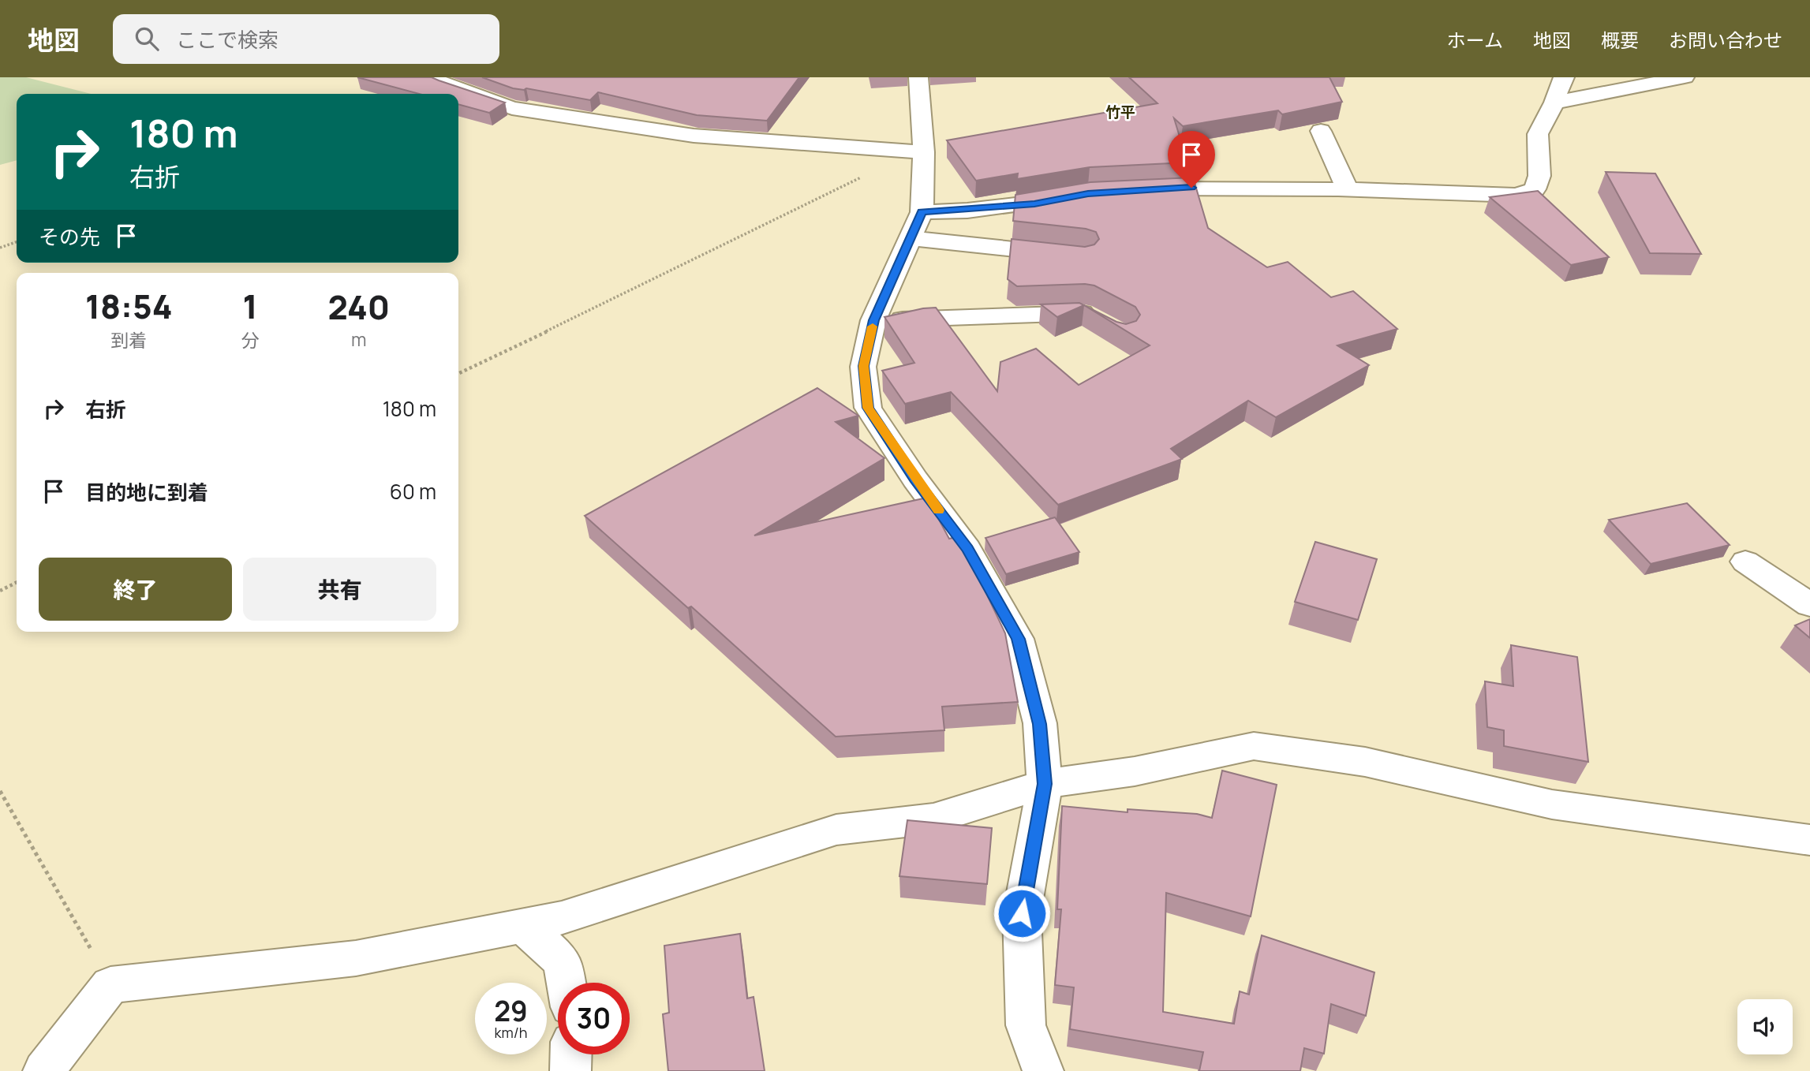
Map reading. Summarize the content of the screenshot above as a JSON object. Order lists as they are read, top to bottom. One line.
{"districts":["竹平"],"page":{"header":"地図","search":"ここで検索","nav":["ホーム","地図","概要","お問い合わせ"],"turn":["180 m","右折"],"then":"その先","eta":["18:54","到着","1","分","240","m"],"list":[{"name":"右折","value":"180 m"},{"name":"目的地に到着","value":"60 m"}],"buttons":["終了","共有"],"speed":"29 km/h","limit":"30"}}
